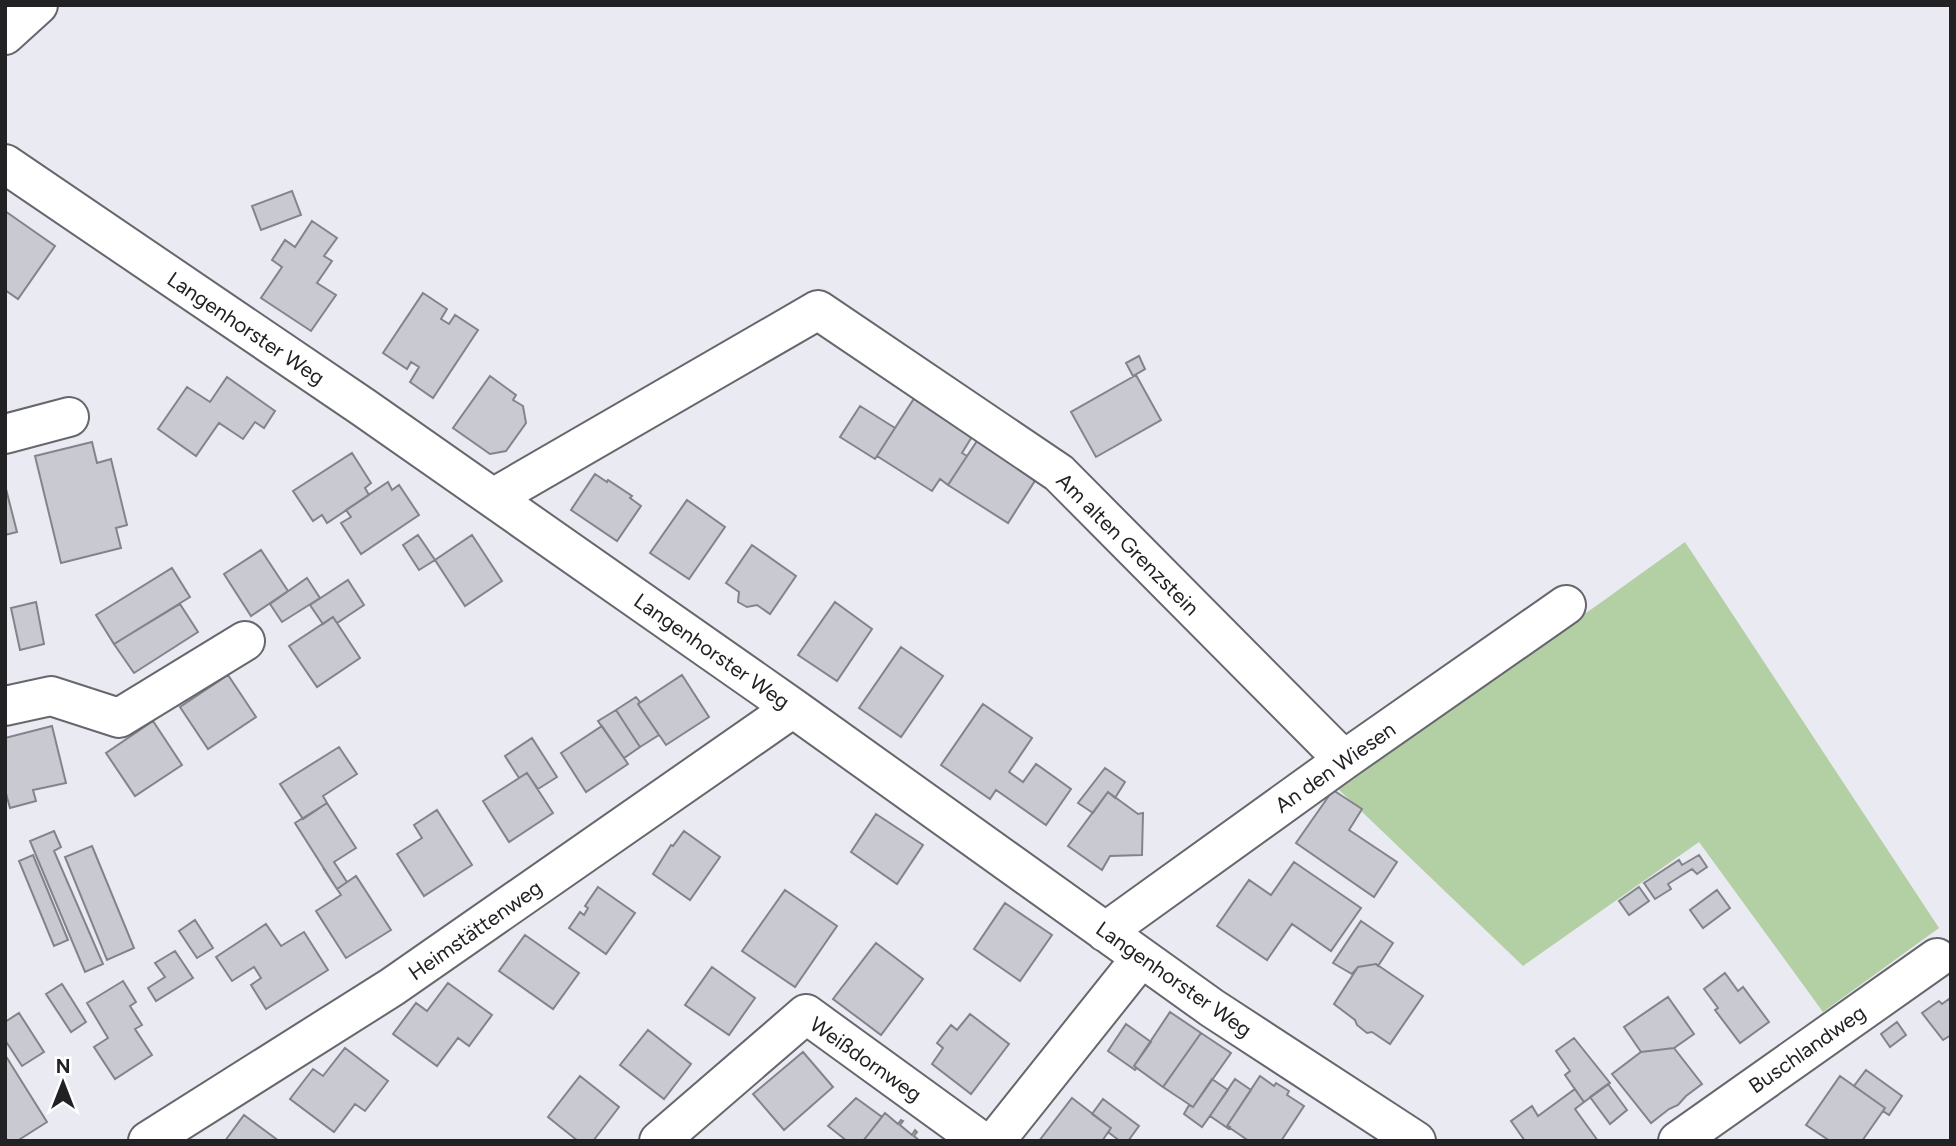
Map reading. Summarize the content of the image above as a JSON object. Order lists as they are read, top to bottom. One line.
{"streets":{"street":["Langenhorster Weg","Am alten Grenzstein","An den Wiesen","Heimstättenweg","Buschlandweg","Weißdornweg"]},"crossings":[["Langenhorster Weg","Am alten Grenzstein"],["Langenhorster Weg","An den Wiesen"],["Langenhorster Weg","Heimstättenweg"],["Am alten Grenzstein","An den Wiesen"]],"north":"top"}
